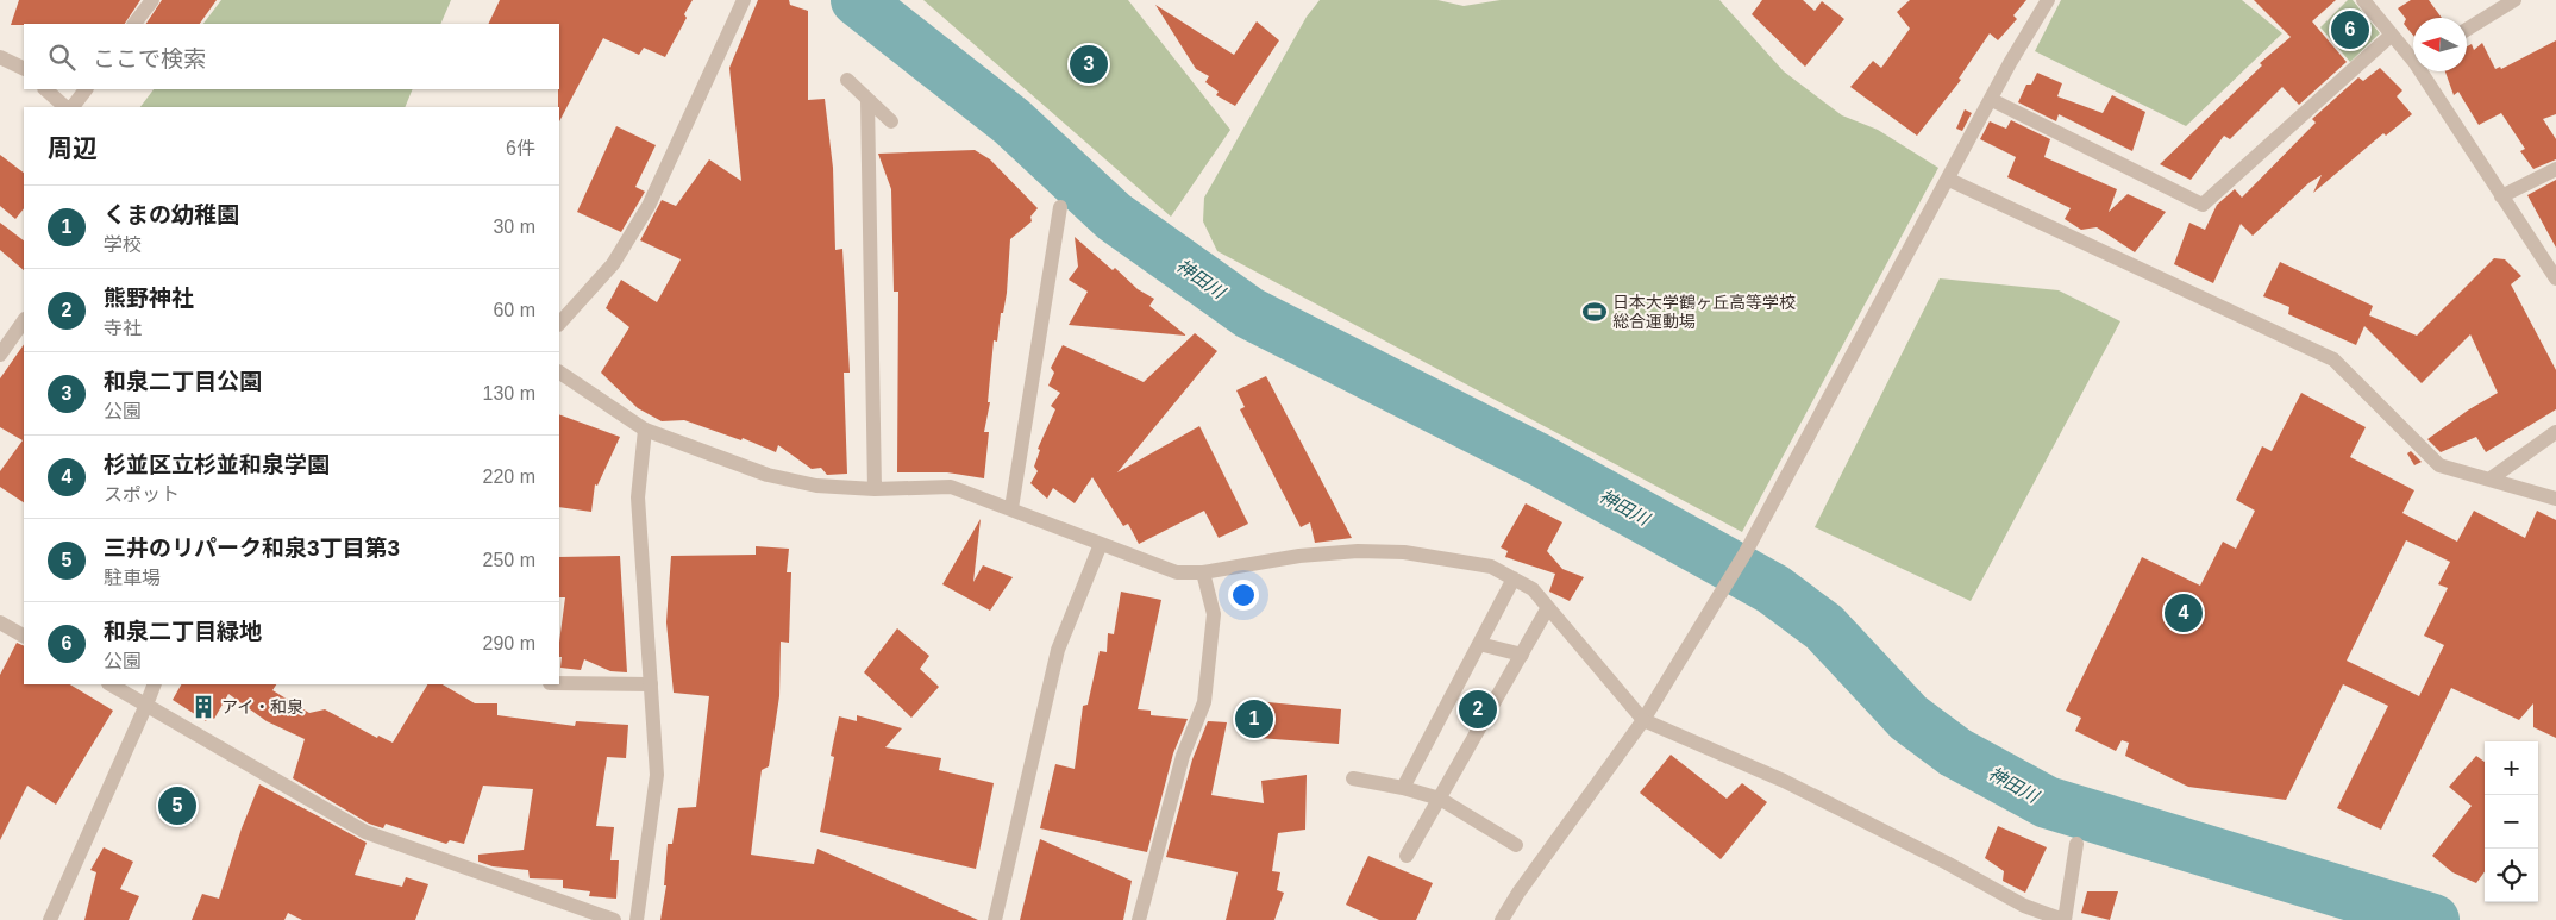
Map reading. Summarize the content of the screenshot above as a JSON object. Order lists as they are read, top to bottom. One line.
{"water":["神田川"],"places":{"sports":["日本大学鶴ヶ丘高等学校 総合運動場"],"building":["アイ・和泉"]},"north":"left","page":{"pins":["6","3","4","2","1","5"],"search":"ここで検索","heading":["周辺","6件"],"list":[{"mark":"1","name":"くまの幼稚園","note":"学校","value":"30 m"},{"mark":"2","name":"熊野神社","note":"寺社","value":"60 m"},{"mark":"3","name":"和泉二丁目公園","note":"公園","value":"130 m"},{"mark":"4","name":"杉並区立杉並和泉学園","note":"スポット","value":"220 m"},{"mark":"5","name":"三井のリパーク和泉3丁目第3","note":"駐車場","value":"250 m"},{"mark":"6","name":"和泉二丁目緑地","note":"公園","value":"290 m"}],"map_buttons":["+","−"]}}
